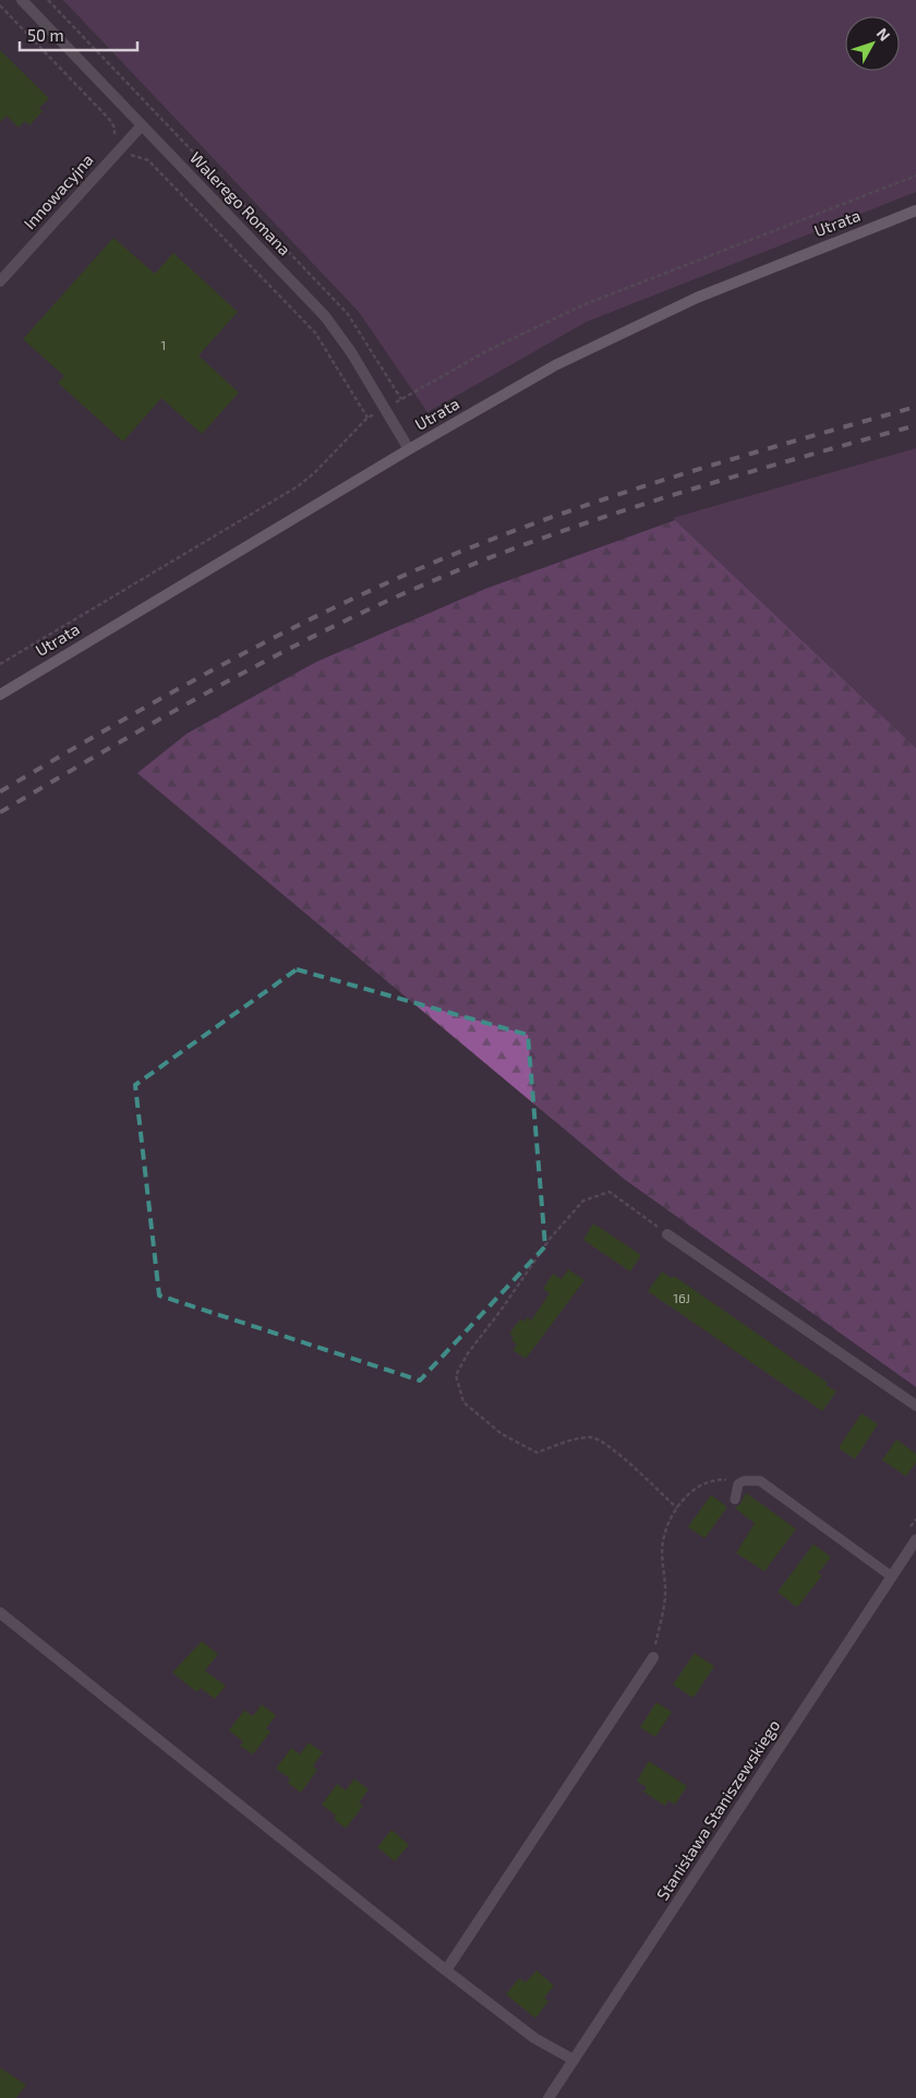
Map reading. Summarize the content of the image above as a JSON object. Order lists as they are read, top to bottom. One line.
{"streets":{"main road":["Utrata"],"street":["Innowacyjna","Walerego Romana","Stanisława Staniszewskiego"]},"crossings":[["Innowacyjna","Walerego Romana"],["Walerego Romana","Utrata"]],"house_numbers":["1","16J"],"scale_bar":"50 m","north":"top right"}
